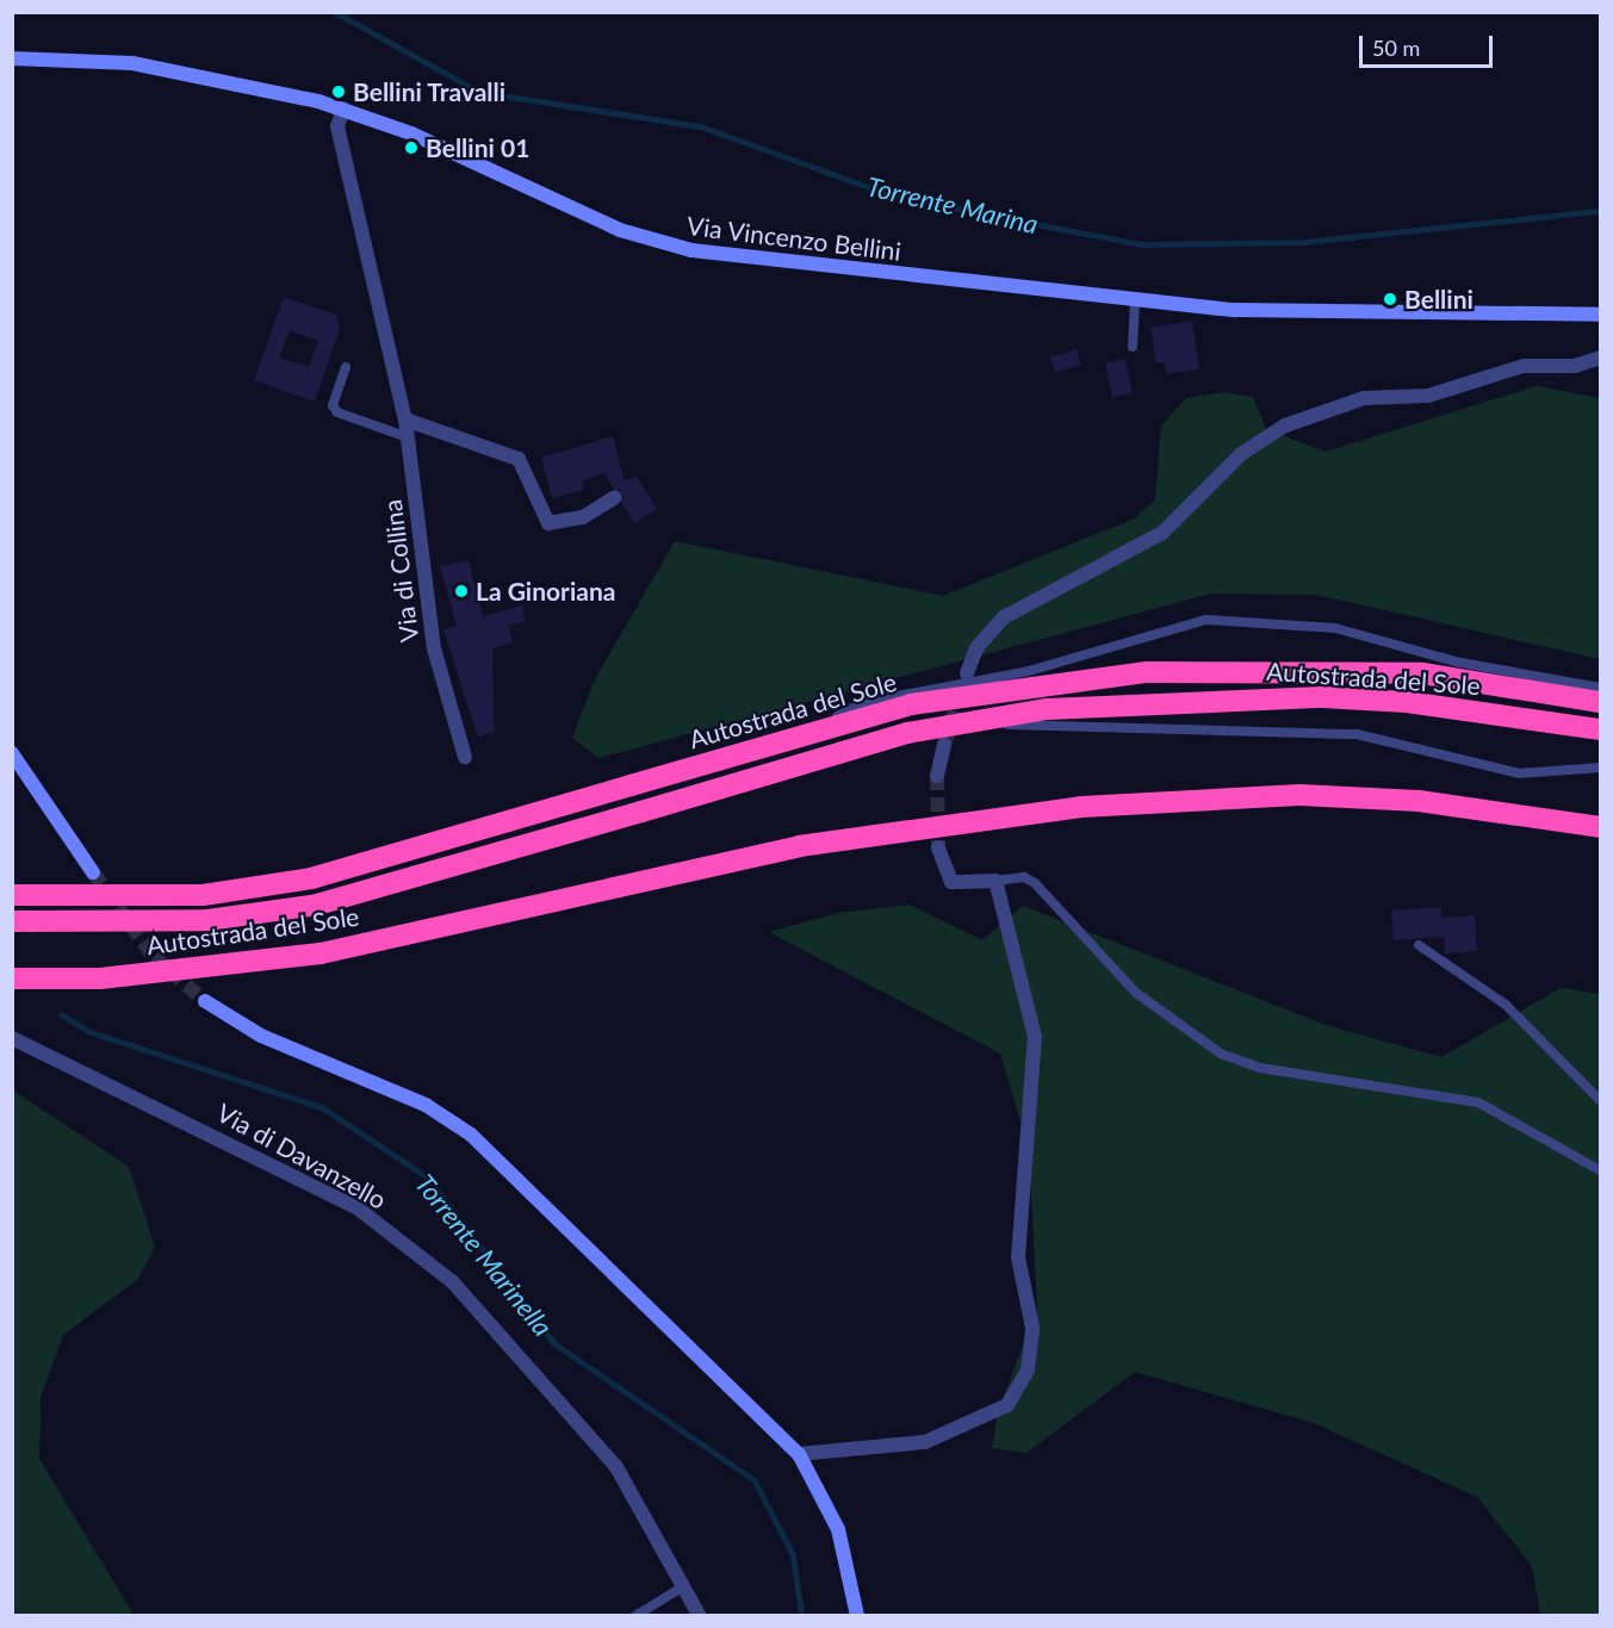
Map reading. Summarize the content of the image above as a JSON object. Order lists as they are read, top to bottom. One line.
{"streets":{"highway":["Autostrada del Sole"],"main road":["Via Vincenzo Bellini"],"street":["Via di Collina","Via di Davanzello"]},"crossings":[["Via Vincenzo Bellini","Via di Collina"]],"water":["Torrente Marina","Torrente Marinella"],"places":["Bellini Travalli","Bellini 01","Bellini","La Ginoriana"],"scale_bar":"50 m"}
